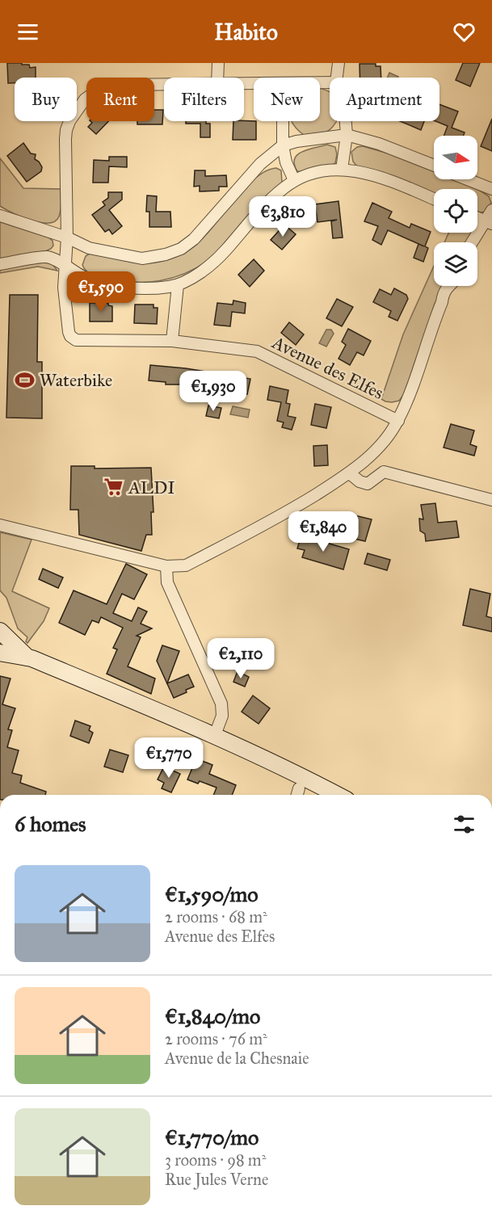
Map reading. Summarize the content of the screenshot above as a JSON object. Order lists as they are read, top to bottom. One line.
{"streets":{"street":["Avenue des Elfes"]},"places":{"sports":["Waterbike"],"supermarket":["ALDI"]},"north":"right","page":{"header":"Habito","chip":["Buy","Rent","Filters","New","Apartment"],"price":["€3,810","€1,590","€1,930","€1,840","€2,110","€1,770"],"heading":"6 homes","list":[{"name":"€1,590/mo","note":"2 rooms · 68 m² · Avenue des Elfes"},{"name":"€1,840/mo","note":"2 rooms · 76 m² · Avenue de la Chesnaie"},{"name":"€1,770/mo","note":"3 rooms · 98 m² · Rue Jules Verne"}]}}
